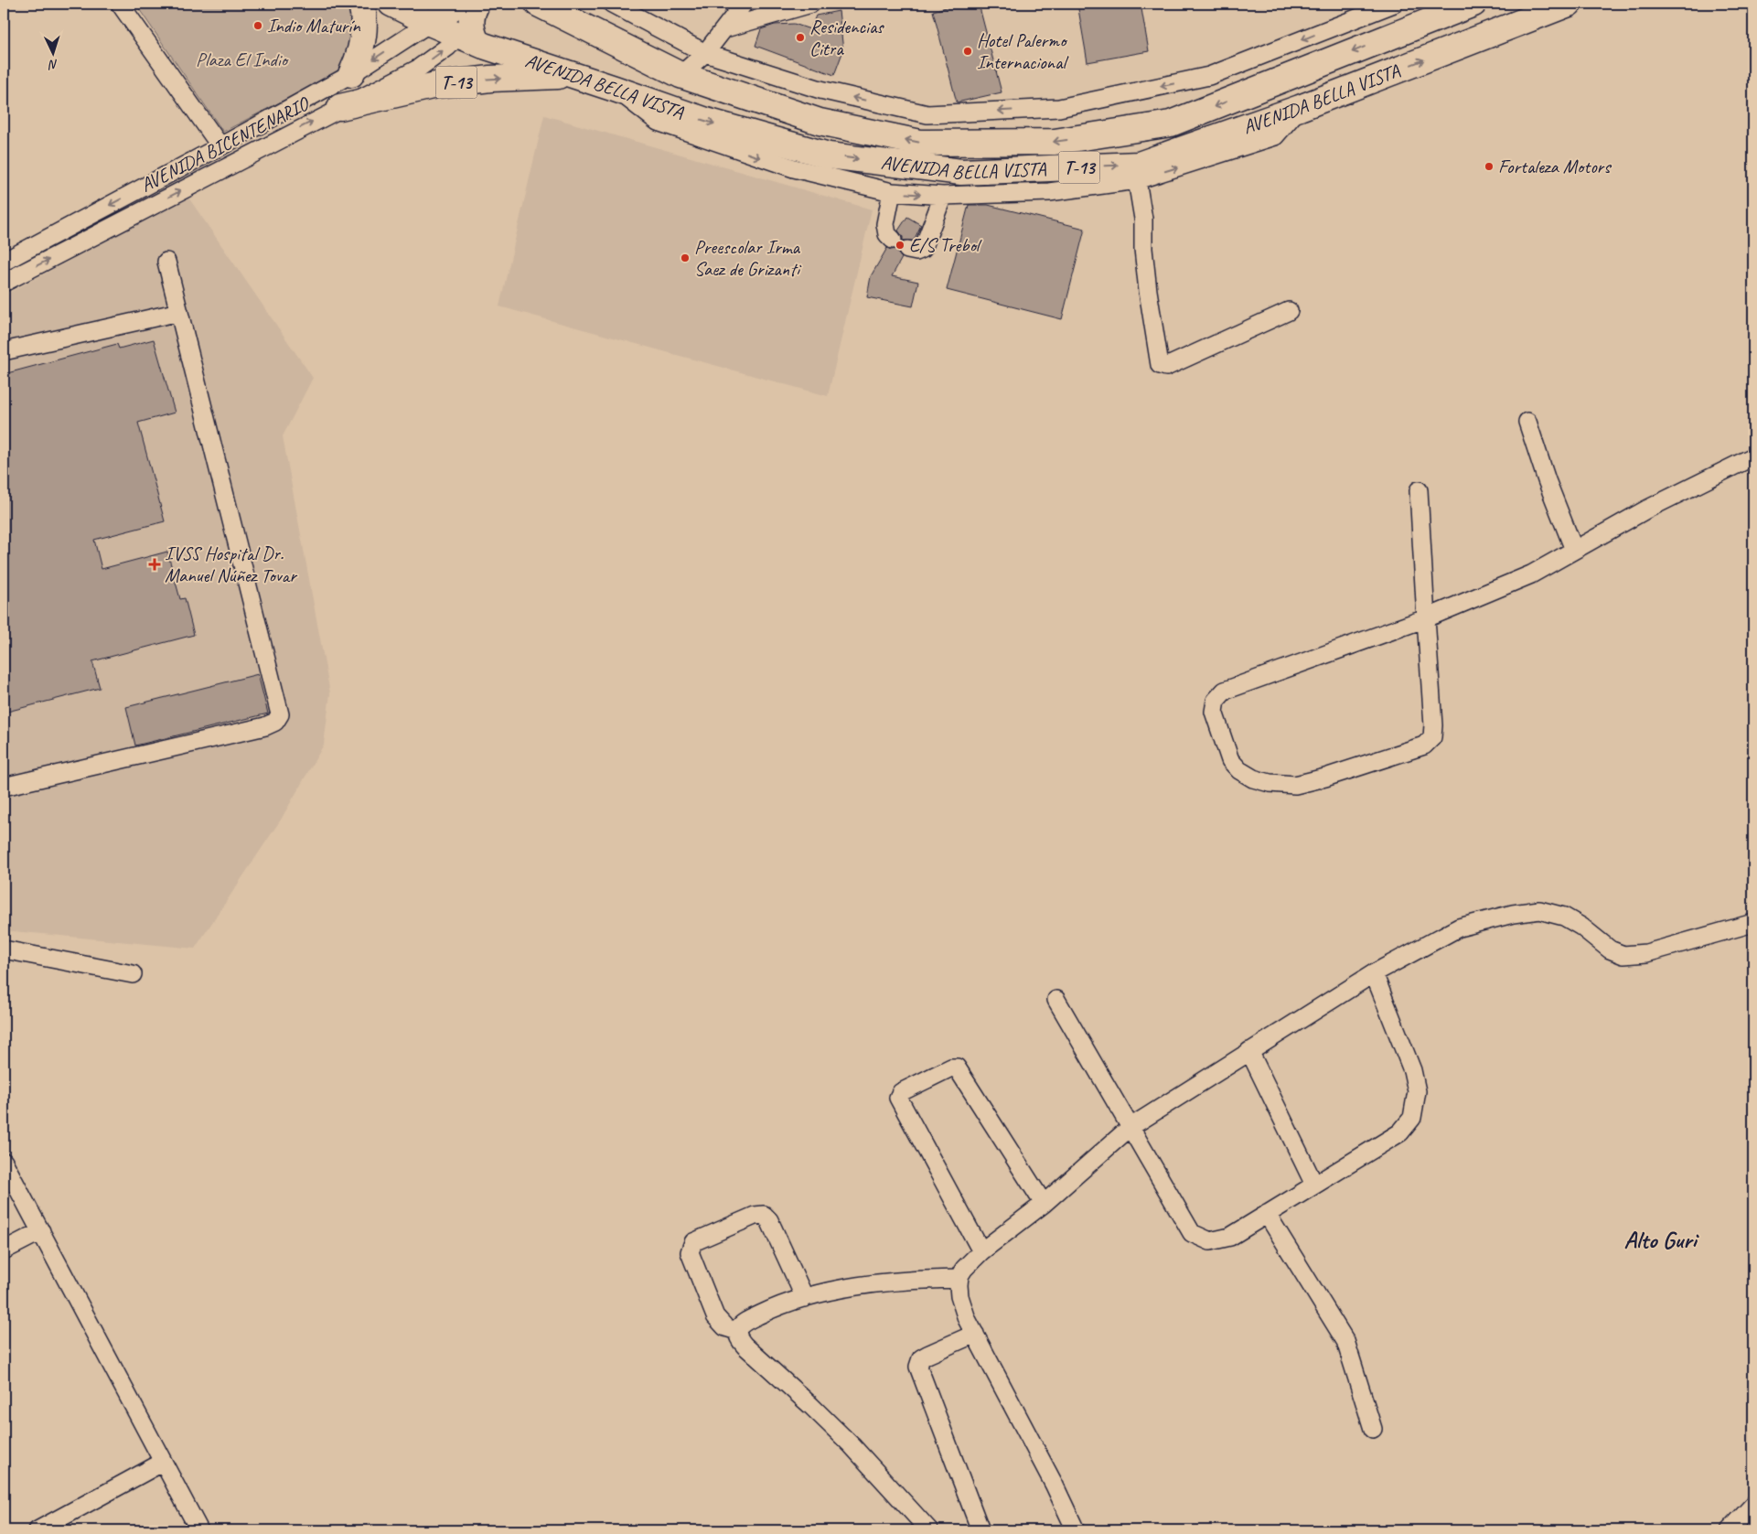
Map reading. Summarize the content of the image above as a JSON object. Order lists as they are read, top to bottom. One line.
{"streets":{"highway":["T-13","AVENIDA BELLA VISTA"],"street":["AVENIDA BICENTENARIO"]},"crossings":[["T-13","AVENIDA BELLA VISTA"],["T-13","AVENIDA BICENTENARIO"],["AVENIDA BELLA VISTA","AVENIDA BICENTENARIO"]],"districts":["Alto Guri"],"parks":["Plaza El Indio"],"places":{"other":["Indio Maturín","Residencias Citra","Hotel Palermo Internacional","Fortaleza Motors","E/S Trebol","Preescolar Irma Saez de Grizanti"],"health":["IVSS Hospital Dr. Manuel Núñez Tovar"]},"north":"bottom"}
